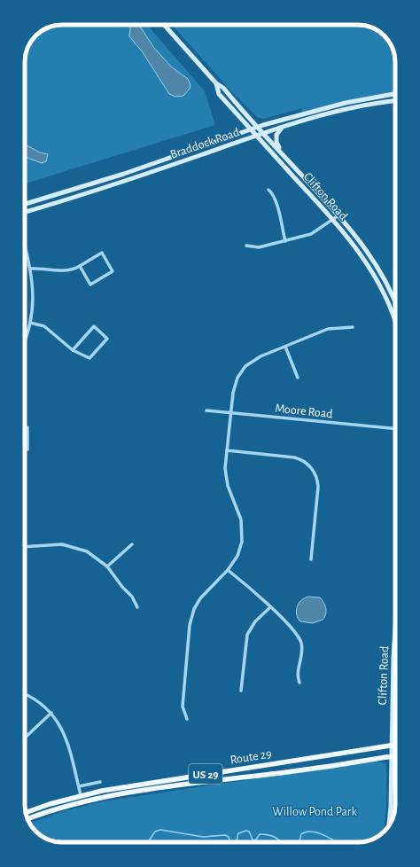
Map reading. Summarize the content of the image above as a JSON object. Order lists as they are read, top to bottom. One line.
{"streets":{"main road":["Braddock Road","Clifton Road","Route 29","US 29"],"street":["Moore Road"]},"crossings":[["Braddock Road","Clifton Road"],["Clifton Road","Route 29"]],"parks":["Willow Pond Park"]}
